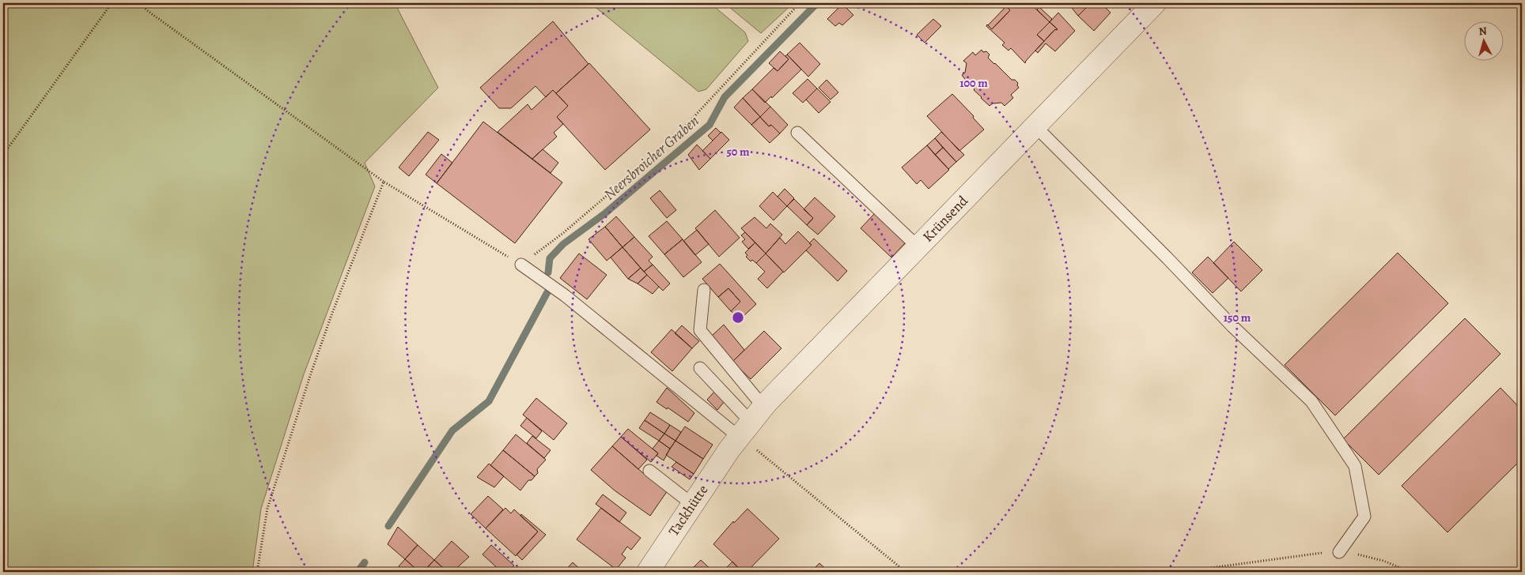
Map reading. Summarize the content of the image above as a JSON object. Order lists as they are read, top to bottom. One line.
{"streets":{"street":["Krünsend","Tackhütte"]},"crossings":[["Krünsend","Tackhütte"]],"water":["Neersbroicher Graben"],"north":"top","rings":["100 m","50 m","150 m"]}
